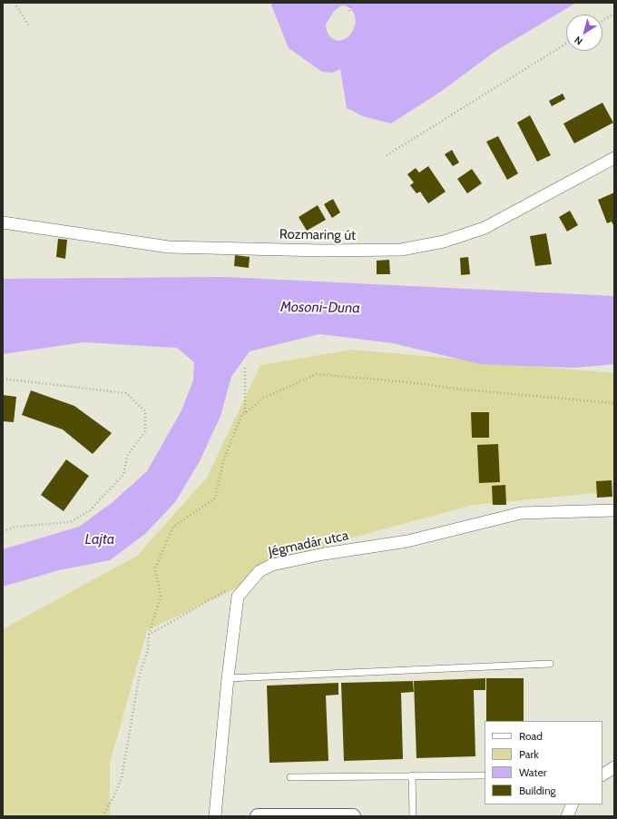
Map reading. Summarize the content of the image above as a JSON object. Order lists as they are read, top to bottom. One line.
{"streets":{"street":["Rozmaring út","Jégmadár utca"]},"water":["Mosoni-Duna","Lajta"],"legend":["Road","Park","Water","Building"],"north":"bottom left"}
